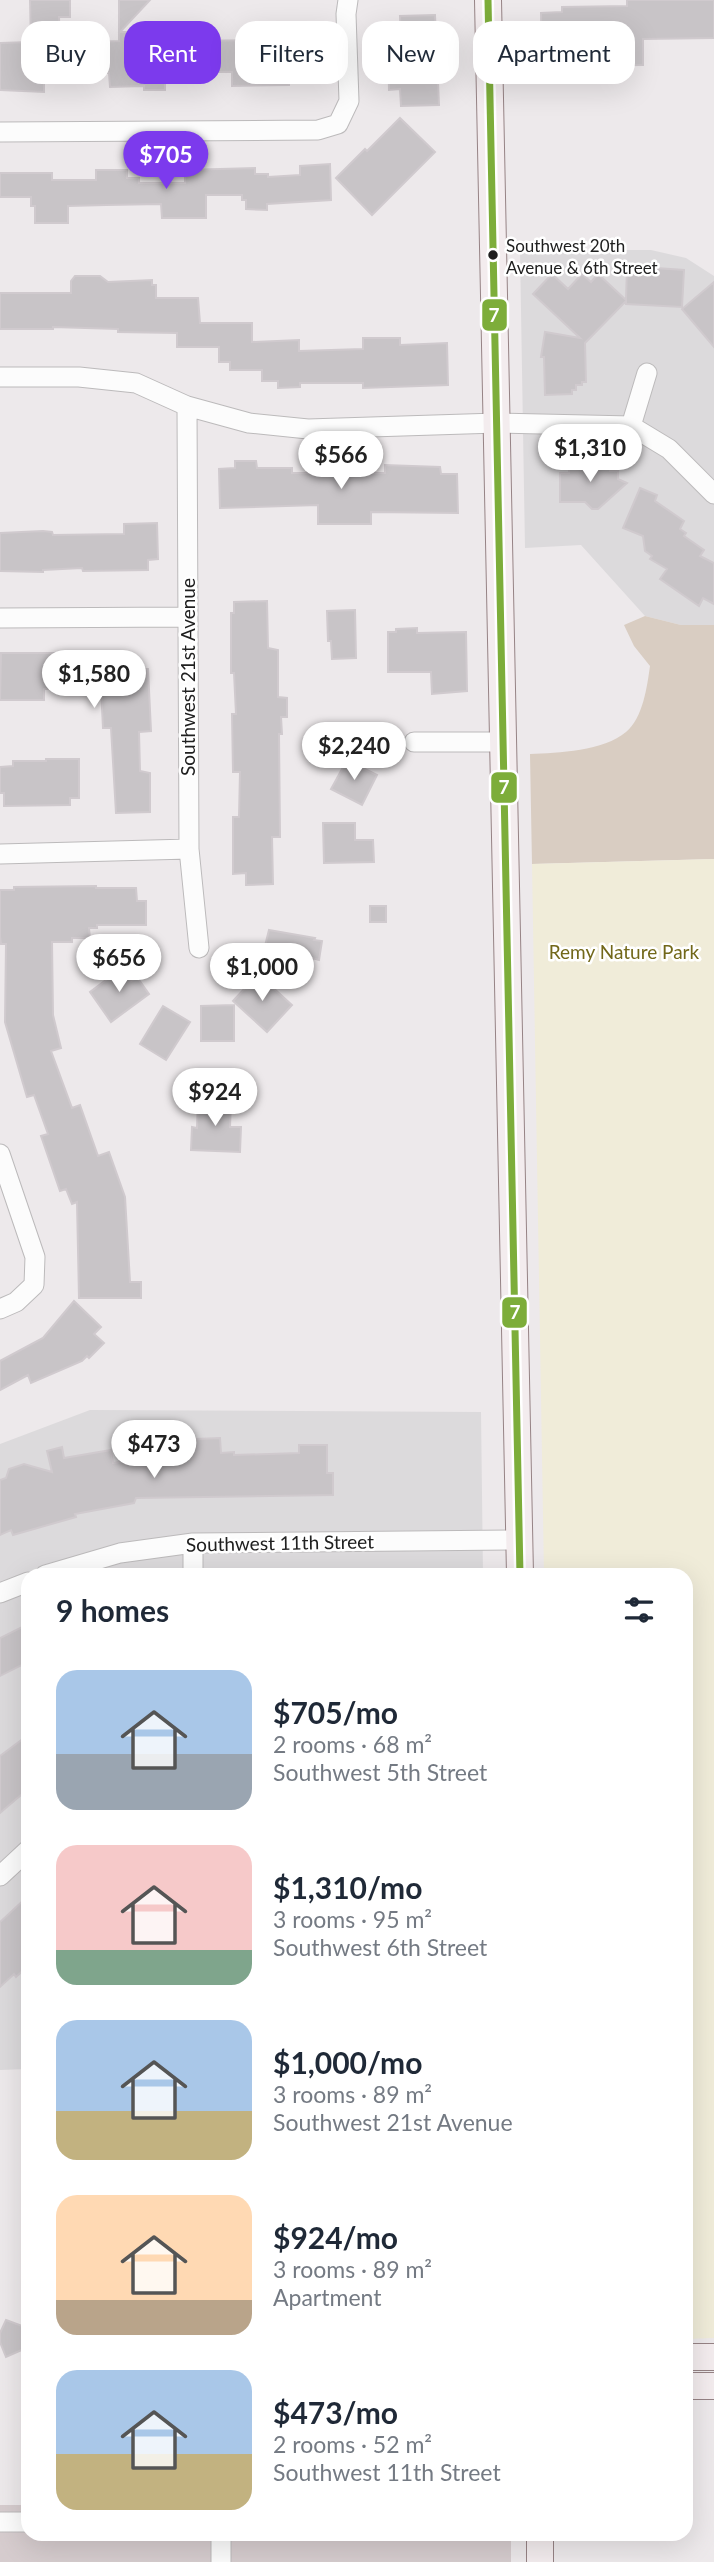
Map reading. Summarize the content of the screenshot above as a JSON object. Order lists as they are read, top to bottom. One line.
{"streets":{"street":["Southwest 21st Avenue","Southwest 11th Street"]},"parks":["Remy Nature Park"],"places":["Southwest 20th Avenue & 6th Street"],"lines":["transit line 7"],"page":{"chip":["Buy","Rent","Filters","New","Apartment"],"price":["$705","$1,310","$566","$1,580","$2,240","$656","$1,000","$924","$473"],"heading":"9 homes","list":[{"name":"$705/mo","note":"2 rooms · 68 m² · Southwest 5th Street"},{"name":"$1,310/mo","note":"3 rooms · 95 m² · Southwest 6th Street"},{"name":"$1,000/mo","note":"3 rooms · 89 m² · Southwest 21st Avenue"},{"name":"$924/mo","note":"3 rooms · 89 m² · Apartment"},{"name":"$473/mo","note":"2 rooms · 52 m² · Southwest 11th Street"}]}}
